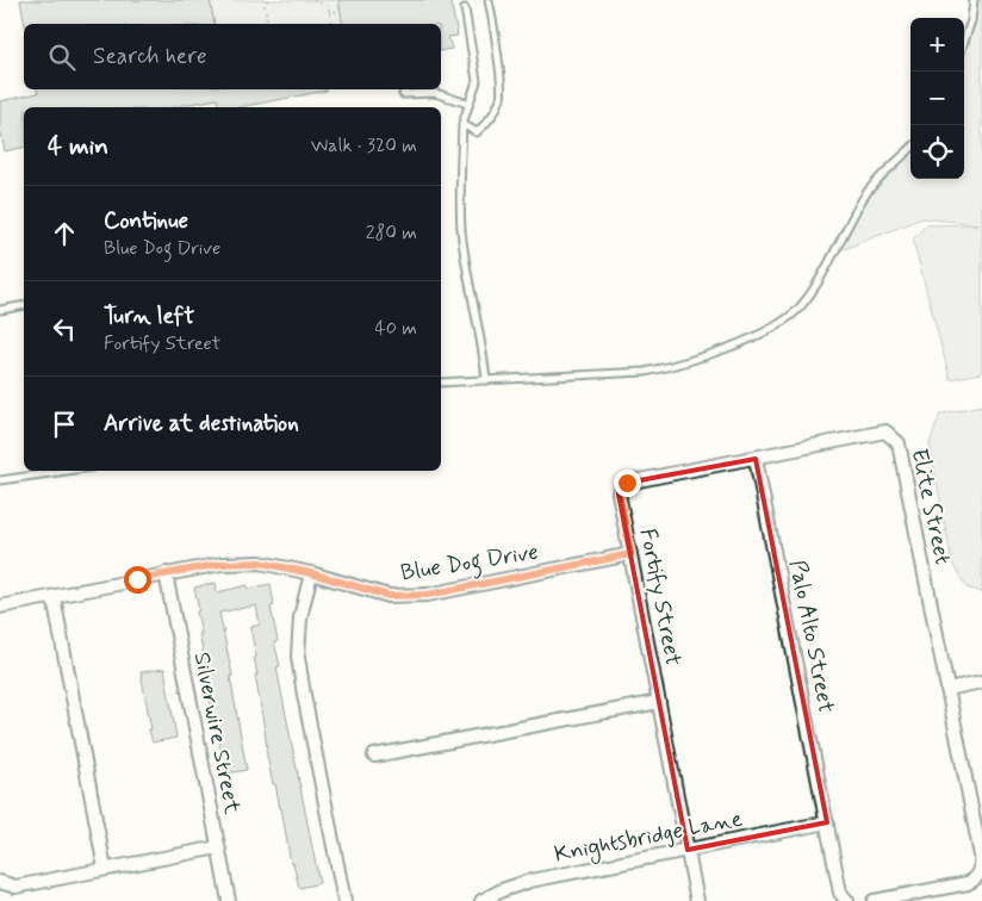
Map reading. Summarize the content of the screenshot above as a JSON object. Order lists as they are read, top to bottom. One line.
{"streets":{"street":["Elite Street","Blue Dog Drive","Fortify Street","Palo Alto Street","Silverwire Street","Knightsbridge Lane"]},"crossings":[["Elite Street","Fortify Street"],["Elite Street","Palo Alto Street"],["Blue Dog Drive","Fortify Street"],["Blue Dog Drive","Silverwire Street"],["Fortify Street","Palo Alto Street"],["Fortify Street","Knightsbridge Lane"],["Palo Alto Street","Knightsbridge Lane"]],"page":{"map_buttons":["+","−"],"search":"Search here","heading":["4 min","Walk · 320 m"],"list":[["Continue","Blue Dog Drive","280 m"],["Turn left","Fortify Street","40 m"],"Arrive at destination"]}}
